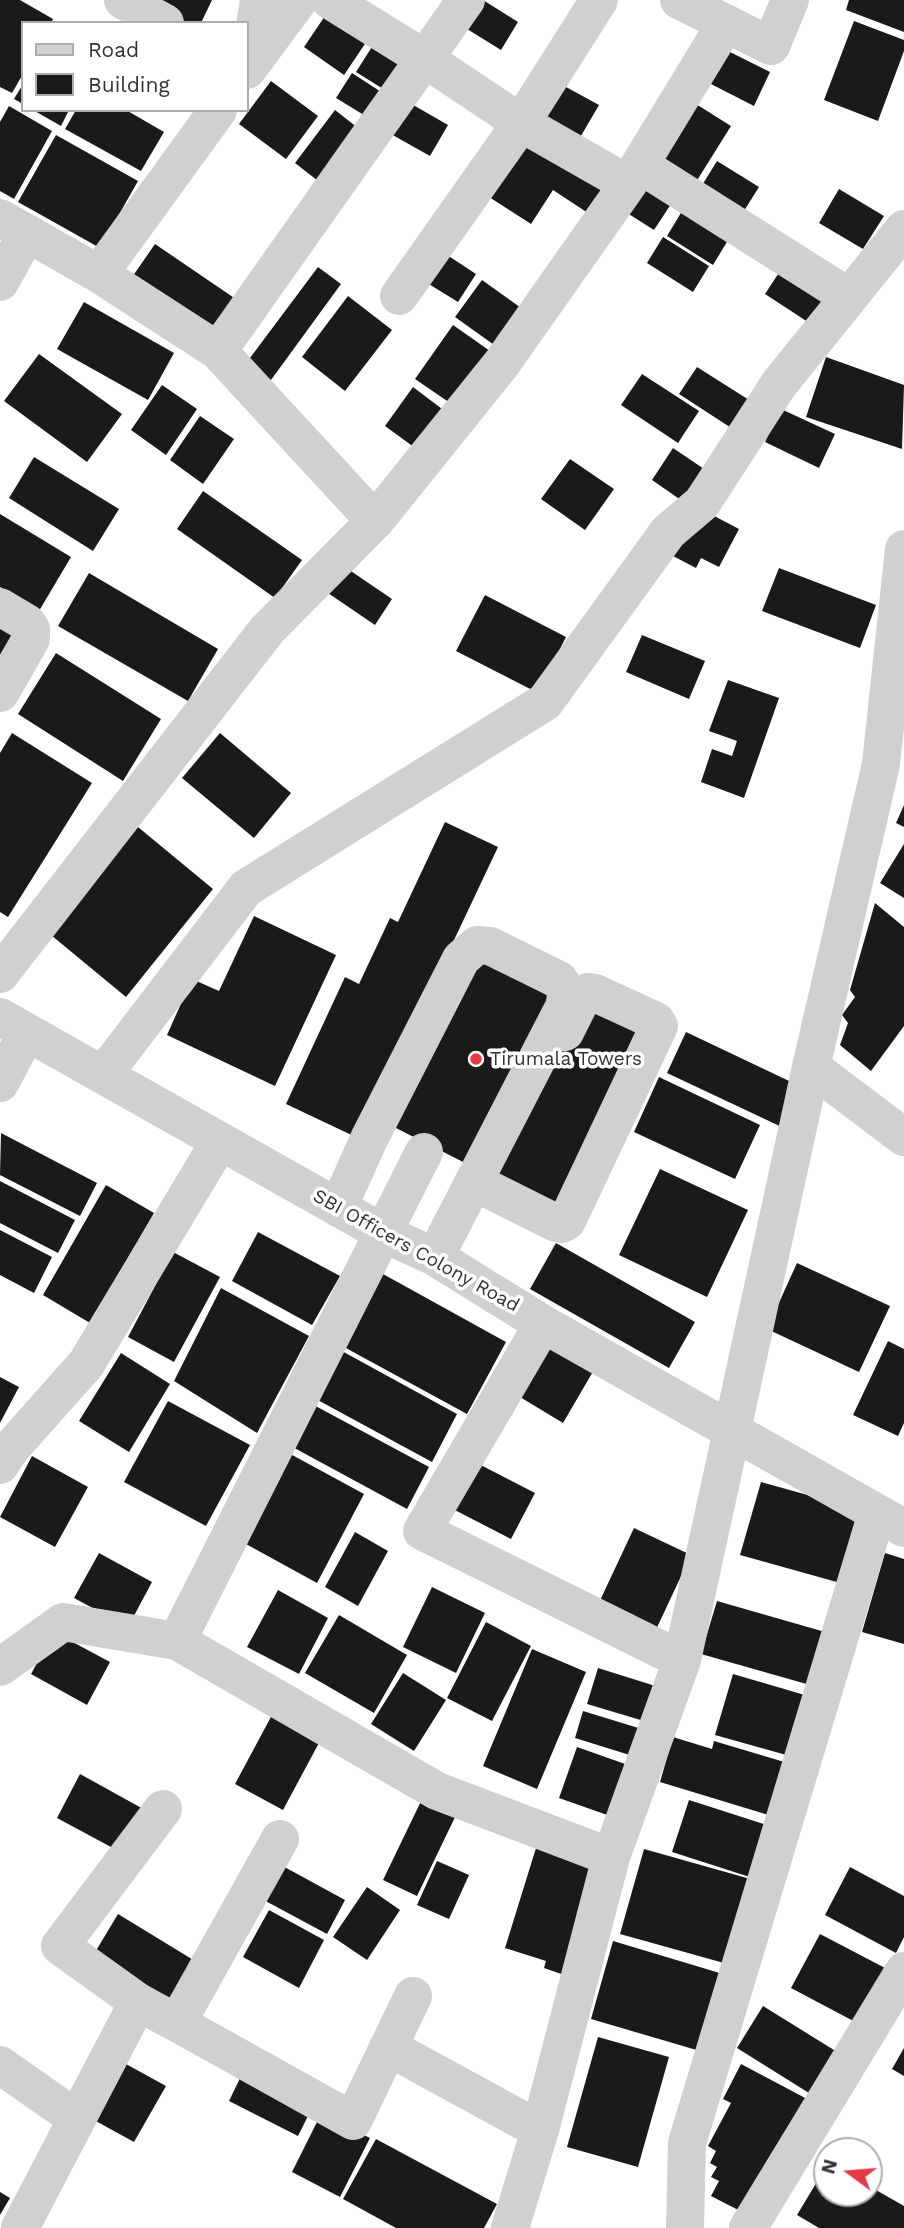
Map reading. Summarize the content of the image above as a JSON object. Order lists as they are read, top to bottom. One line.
{"streets":{"street":["SBI Officers Colony Road"]},"places":["Tirumala Towers"],"legend":["Road","Building"],"north":"left"}
